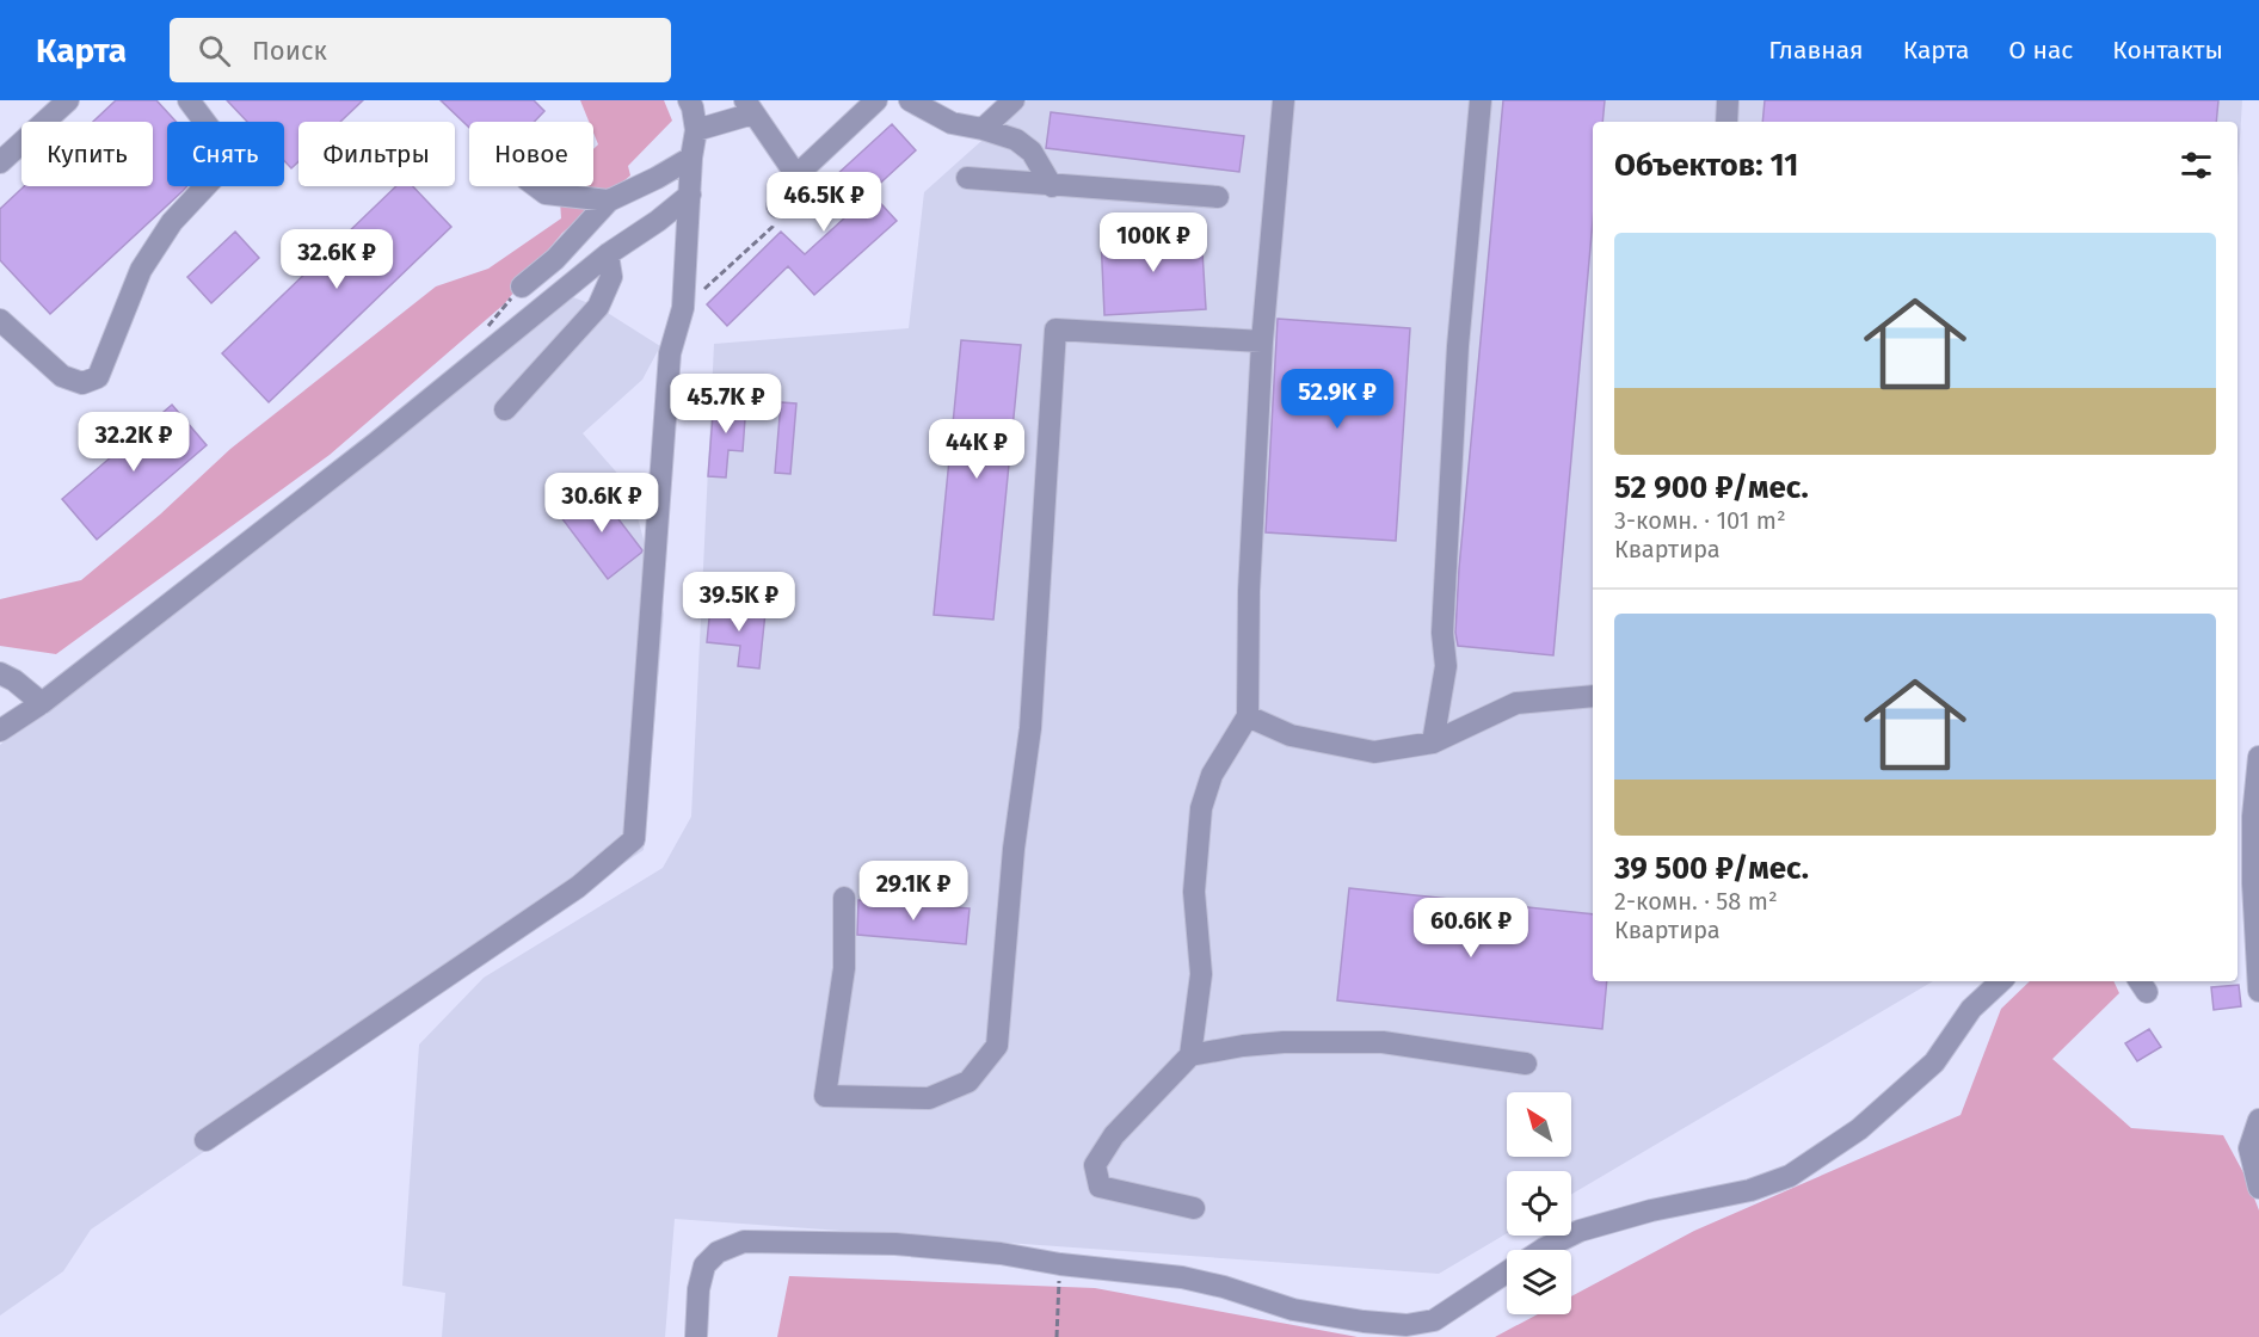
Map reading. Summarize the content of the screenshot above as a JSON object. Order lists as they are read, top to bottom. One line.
{"north":"top left","page":{"header":"Карта","search":"Поиск","nav":["Главная","Карта","О нас","Контакты"],"chip":["Купить","Снять","Фильтры","Новое"],"heading":"Объектов: 11","price":["46.5K ₽","100K ₽","32.6K ₽","52.9K ₽","45.7K ₽","32.2K ₽","44K ₽","30.6K ₽","39.5K ₽","29.1K ₽","60.6K ₽"],"list":[{"name":"52 900 ₽/мес.","note":"3-комн. · 101 m² · Квартира"},{"name":"39 500 ₽/мес.","note":"2-комн. · 58 m² · Квартира"}]}}
